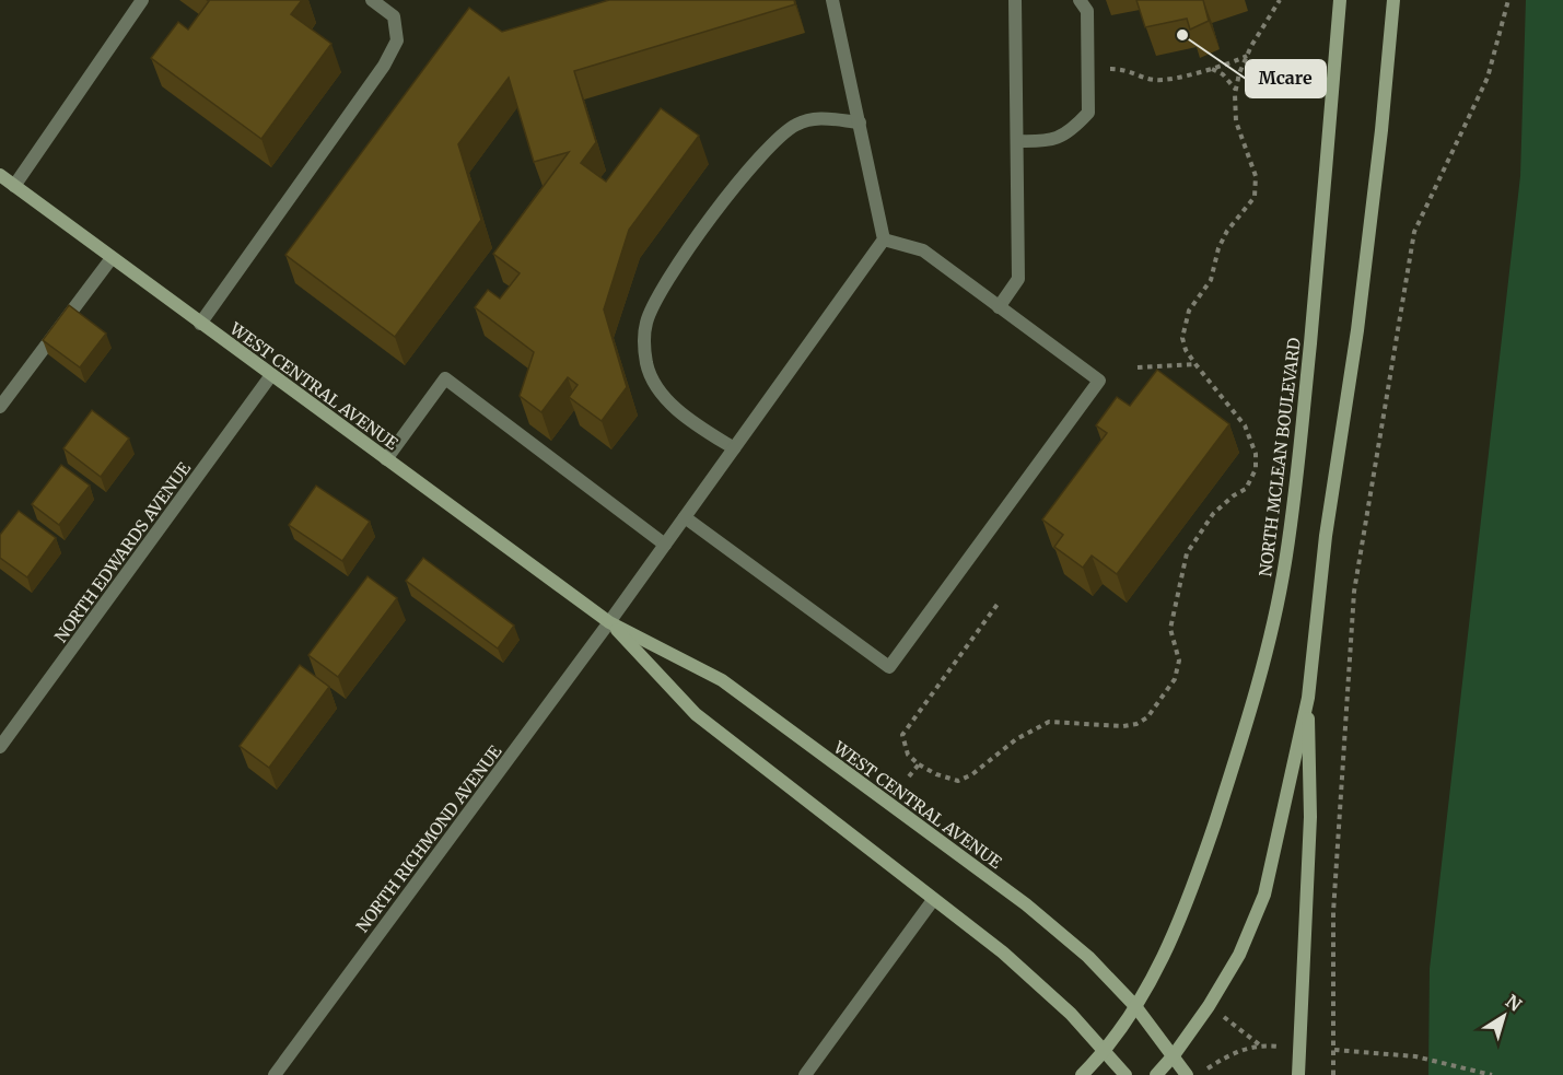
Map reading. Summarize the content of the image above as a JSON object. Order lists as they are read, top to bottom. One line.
{"streets":{"main road":["WEST CENTRAL AVENUE","NORTH MCLEAN BOULEVARD"],"street":["NORTH EDWARDS AVENUE","NORTH RICHMOND AVENUE"]},"crossings":[["WEST CENTRAL AVENUE","NORTH MCLEAN BOULEVARD"],["WEST CENTRAL AVENUE","NORTH EDWARDS AVENUE"],["WEST CENTRAL AVENUE","NORTH RICHMOND AVENUE"]],"places":["Mcare"],"north":"top right"}
